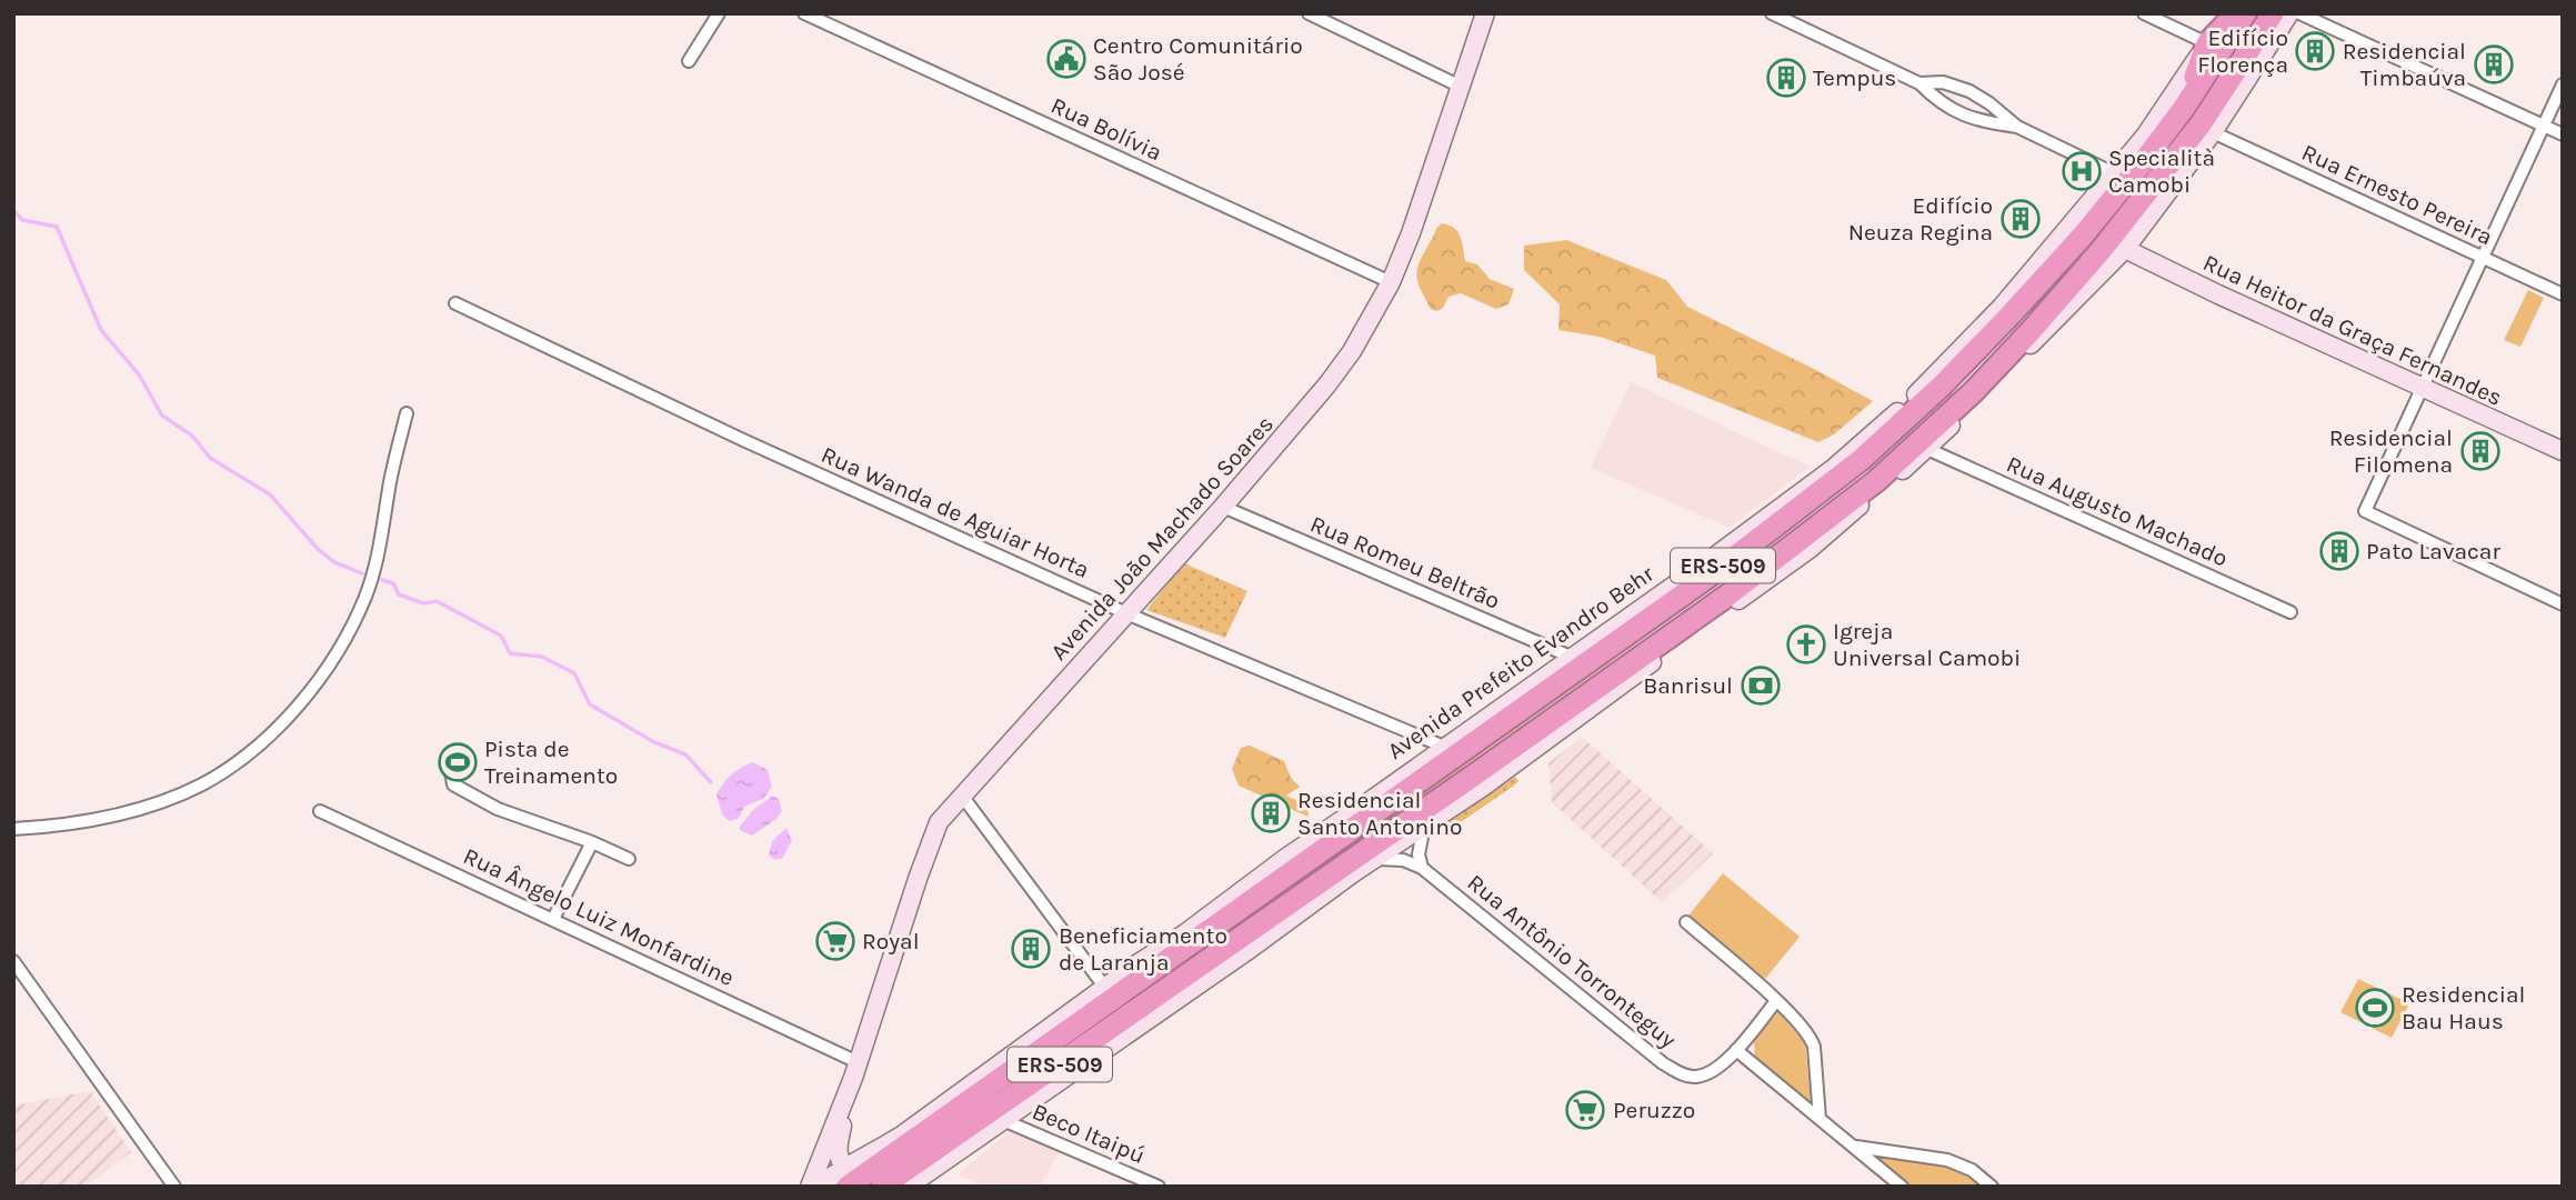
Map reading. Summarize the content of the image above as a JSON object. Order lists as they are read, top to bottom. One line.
{"streets":{"highway":["ERS-509","Avenida Prefeito Evandro Behr"],"main road":["Rua Heitor da Graça Fernandes","Avenida João Machado Soares"],"street":["Rua Bolívia","Rua Ernesto Pereira","Rua Augusto Machado","Rua Wanda de Aguiar Horta","Rua Romeu Beltrão","Rua Ângelo Luiz Monfardine","Rua Antônio Torronteguy","Beco Itaipú"]},"crossings":[["Rua Bolívia","Avenida João Machado Soares"],["Rua Ernesto Pereira","ERS-509"],["Rua Heitor da Graça Fernandes","ERS-509"],["Rua Augusto Machado","ERS-509"],["Rua Wanda de Aguiar Horta","Avenida João Machado Soares"],["Rua Wanda de Aguiar Horta","Avenida Prefeito Evandro Behr"],["Avenida João Machado Soares","Rua Romeu Beltrão"],["Avenida João Machado Soares","Avenida Prefeito Evandro Behr"],["Avenida João Machado Soares","Rua Ângelo Luiz Monfardine"],["Rua Romeu Beltrão","Avenida Prefeito Evandro Behr"],["ERS-509","Avenida Prefeito Evandro Behr"],["ERS-509","Beco Itaipú"]],"places":{"building":["Edifício Florença","Residencial Timbaúva","Tempus","Edifício Neuza Regina","Residencial Filomena","Pato Lavacar","Residencial Santo Antonino","Beneficiamento de Laranja"],"public building":["Centro Comunitário São José"],"hospital":["Specialità Camobi"],"church":["Igreja Universal Camobi"],"bank":["Banrisul"],"sports":["Pista de Treinamento","Residencial Bau Haus"],"supermarket":["Royal","Peruzzo"]}}
